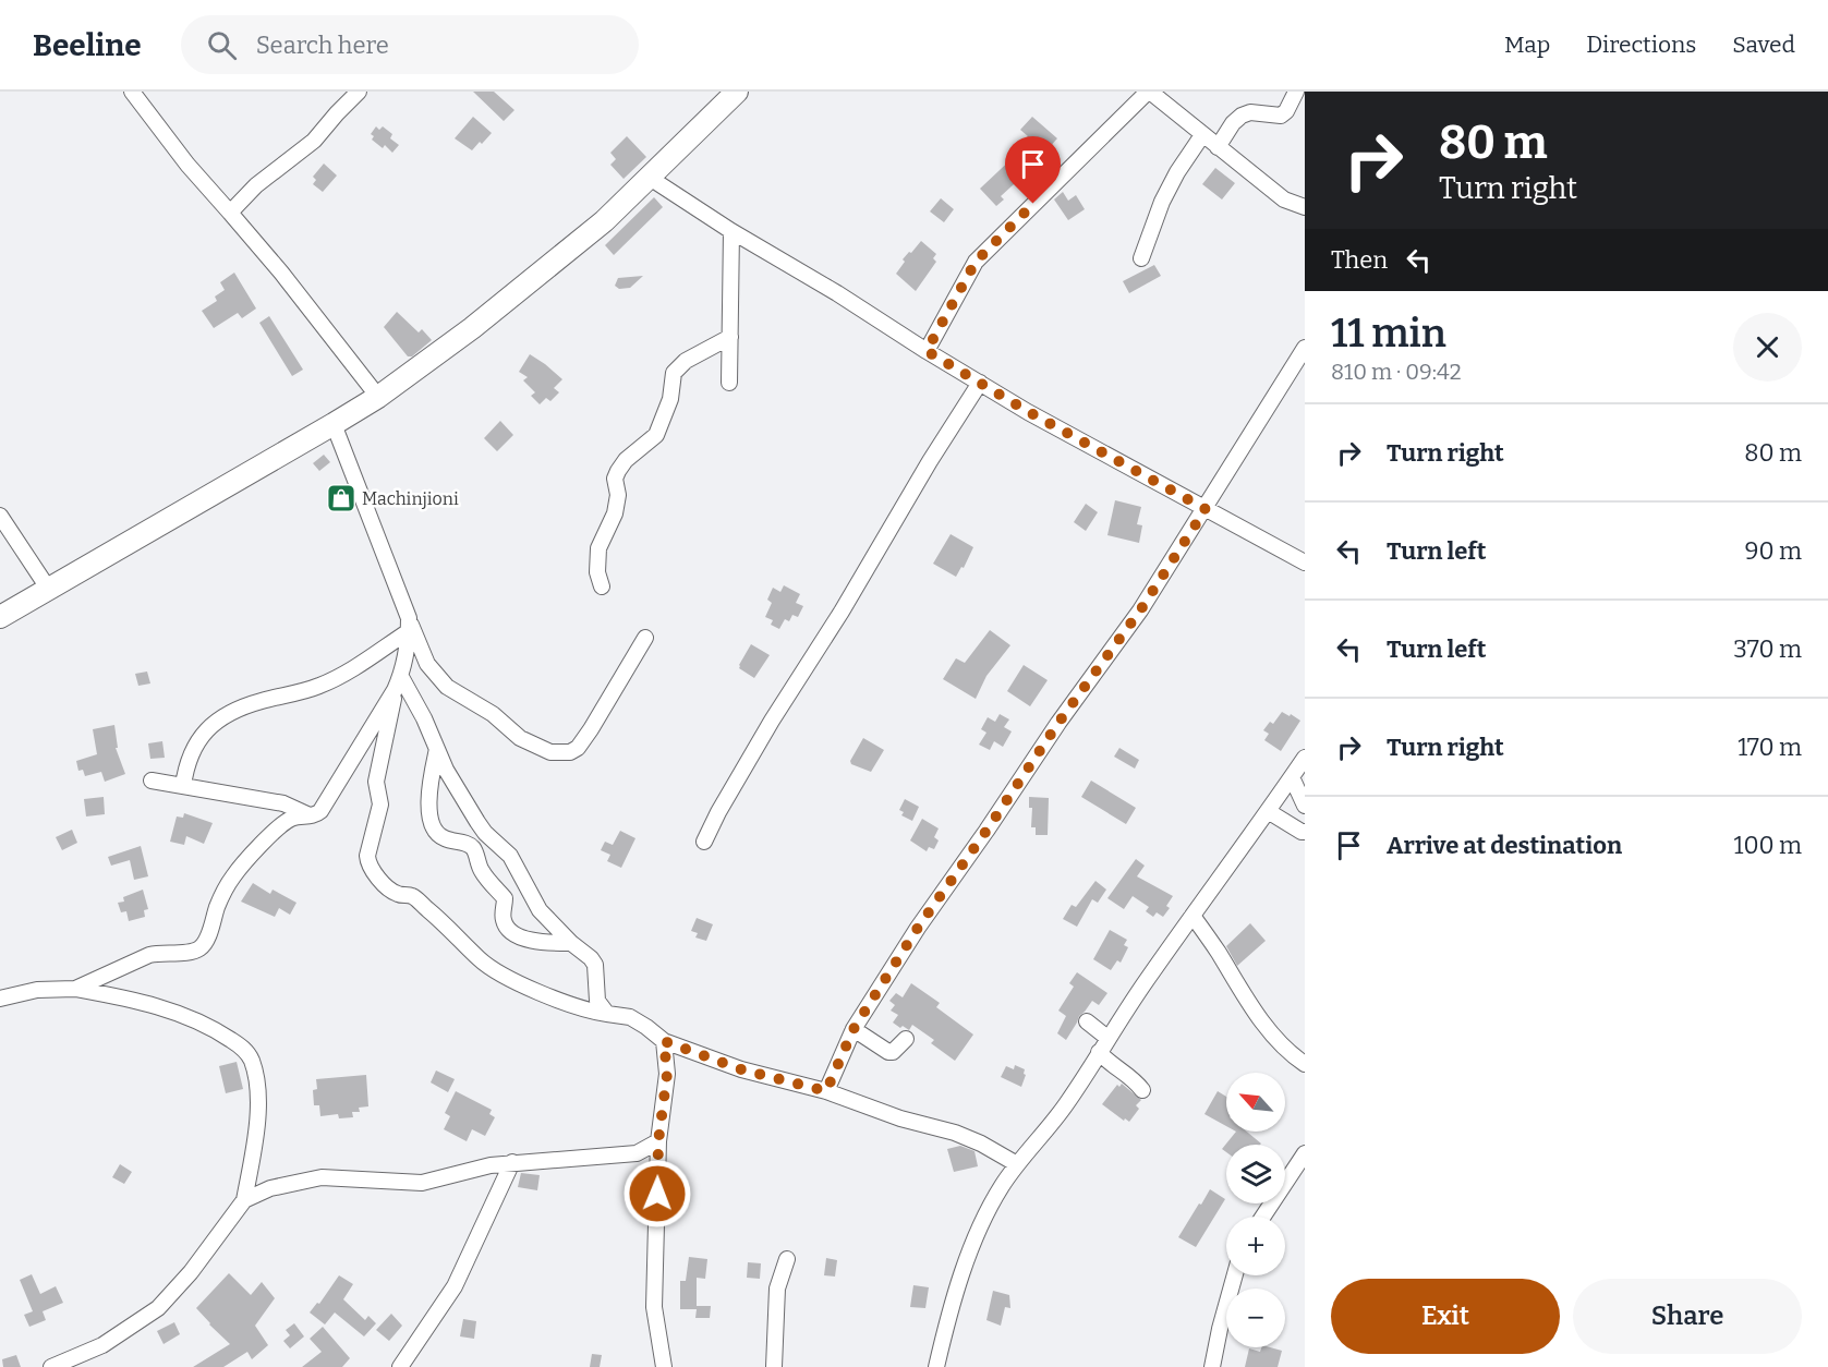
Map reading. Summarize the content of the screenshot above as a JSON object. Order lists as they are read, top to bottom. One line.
{"places":{"shop":["Machinjioni"]},"north":"top left","page":{"header":"Beeline","search":"Search here","nav":["Map","Directions","Saved"],"turn":["80 m","Turn right"],"then":"Then","heading":["11 min","810 m · 09:42"],"list":[{"name":"Turn right","value":"80 m"},{"name":"Turn left","value":"90 m"},{"name":"Turn left","value":"370 m"},{"name":"Turn right","value":"170 m"},{"name":"Arrive at destination","value":"100 m"}],"map_buttons":["+","−"],"buttons":["Exit","Share"]}}
